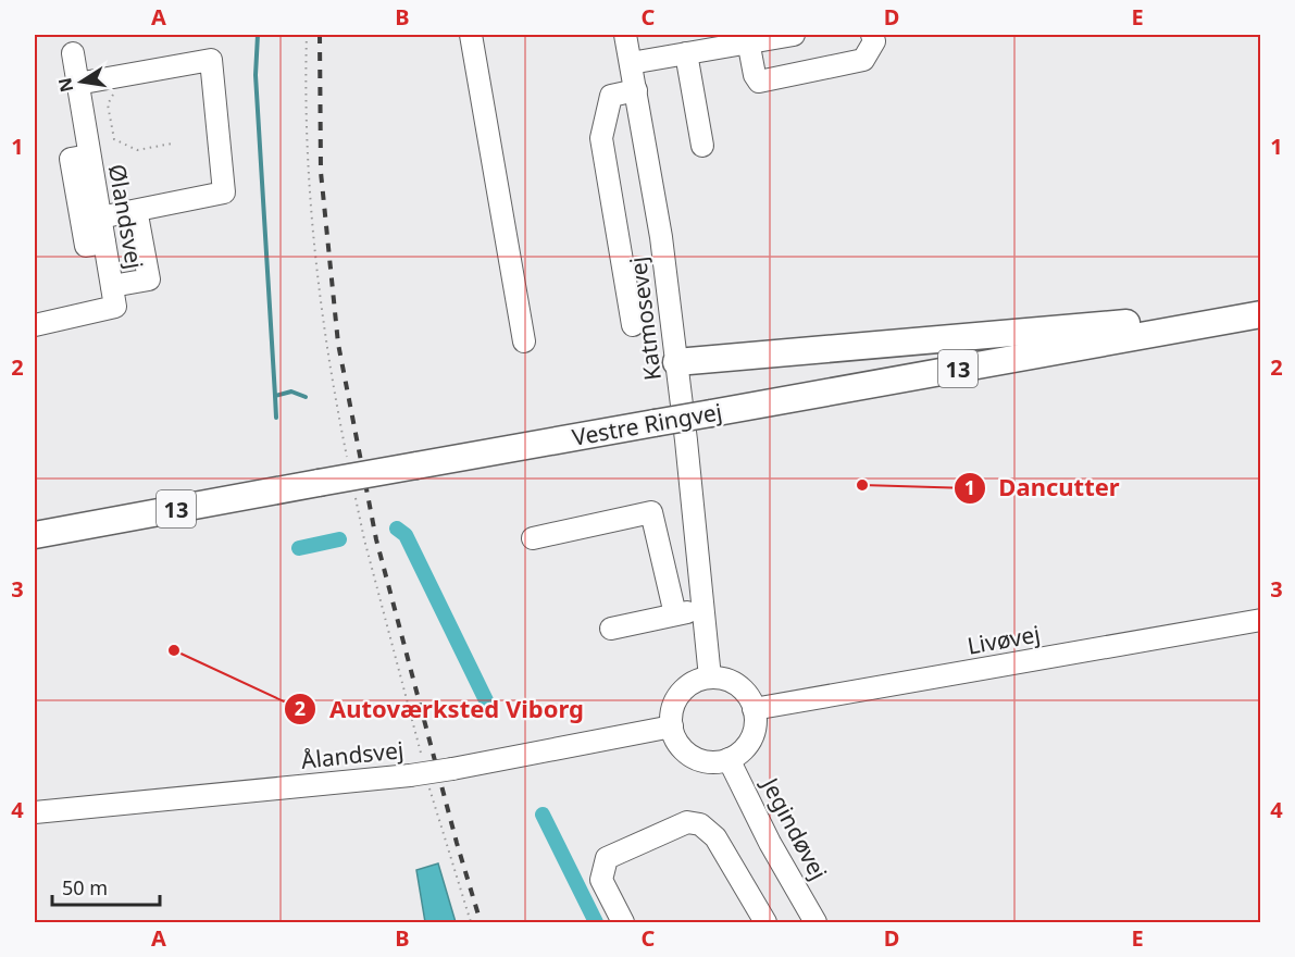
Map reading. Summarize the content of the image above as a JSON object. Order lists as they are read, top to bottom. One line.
{"streets":{"main road":["13","Vestre Ringvej"],"street":["Ølandsvej","Katmosevej","Livøvej","Ålandsvej","Jegindøvej"]},"crossings":[["Katmosevej","Livøvej"],["Katmosevej","Ålandsvej"],["Katmosevej","Jegindøvej"],["Livøvej","Ålandsvej"],["Livøvej","Jegindøvej"],["Ålandsvej","Jegindøvej"]],"places":["Dancutter","Autoværksted Viborg"],"scale_bar":"50 m","north":"left","grid":{"columns":["A","B","C","D","E"],"rows":["1","2","3","4"]}}
